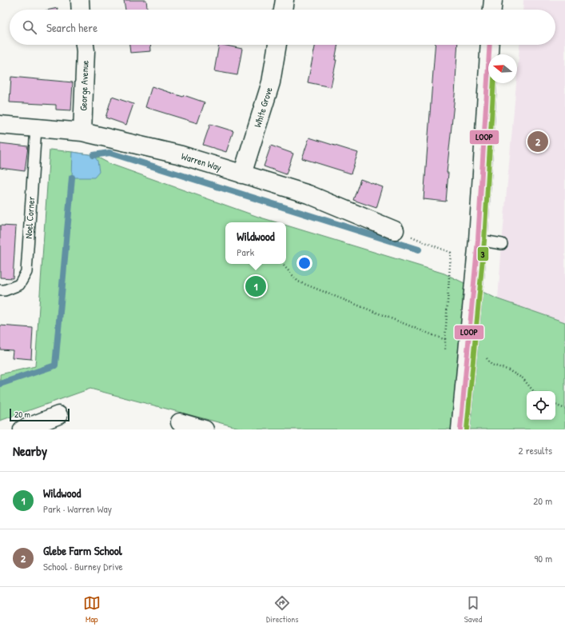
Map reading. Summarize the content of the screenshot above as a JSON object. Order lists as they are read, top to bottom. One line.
{"streets":{"street":["George Avenue","White Grove","Warren Way"],"lane":["Noel Corner"]},"crossings":[["George Avenue","Warren Way"],["White Grove","Warren Way"],["Warren Way","Noel Corner"]],"lines":["transit line LOOP","transit line 3"],"scale_bar":"20 m","north":"left","page":{"search":"Search here","pins":["2","1"],"popup":["Wildwood","Park"],"scale":"20 m","heading":["Nearby","2 results"],"list":[{"mark":"1","name":"Wildwood","note":"Park · Warren Way","value":"20 m"},{"mark":"2","name":"Glebe Farm School","note":"School · Burney Drive","value":"90 m"}],"nav":["Map","Directions","Saved"]}}
